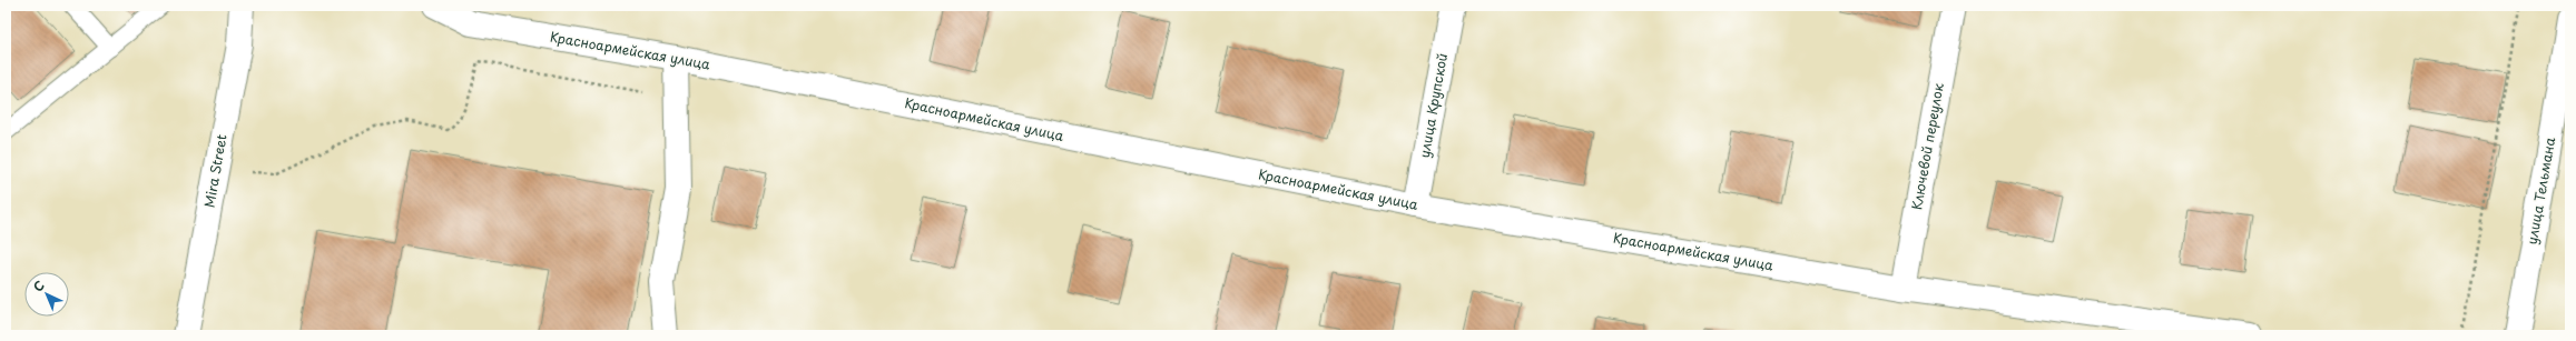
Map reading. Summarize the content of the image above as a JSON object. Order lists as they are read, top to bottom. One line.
{"streets":{"street":["Красноармейская улица","улица Крупской","Ключевой переулок","Mira Street","улица Тельмана"]},"crossings":[["Красноармейская улица","улица Крупской"],["Красноармейская улица","Ключевой переулок"]],"north":"top left"}
